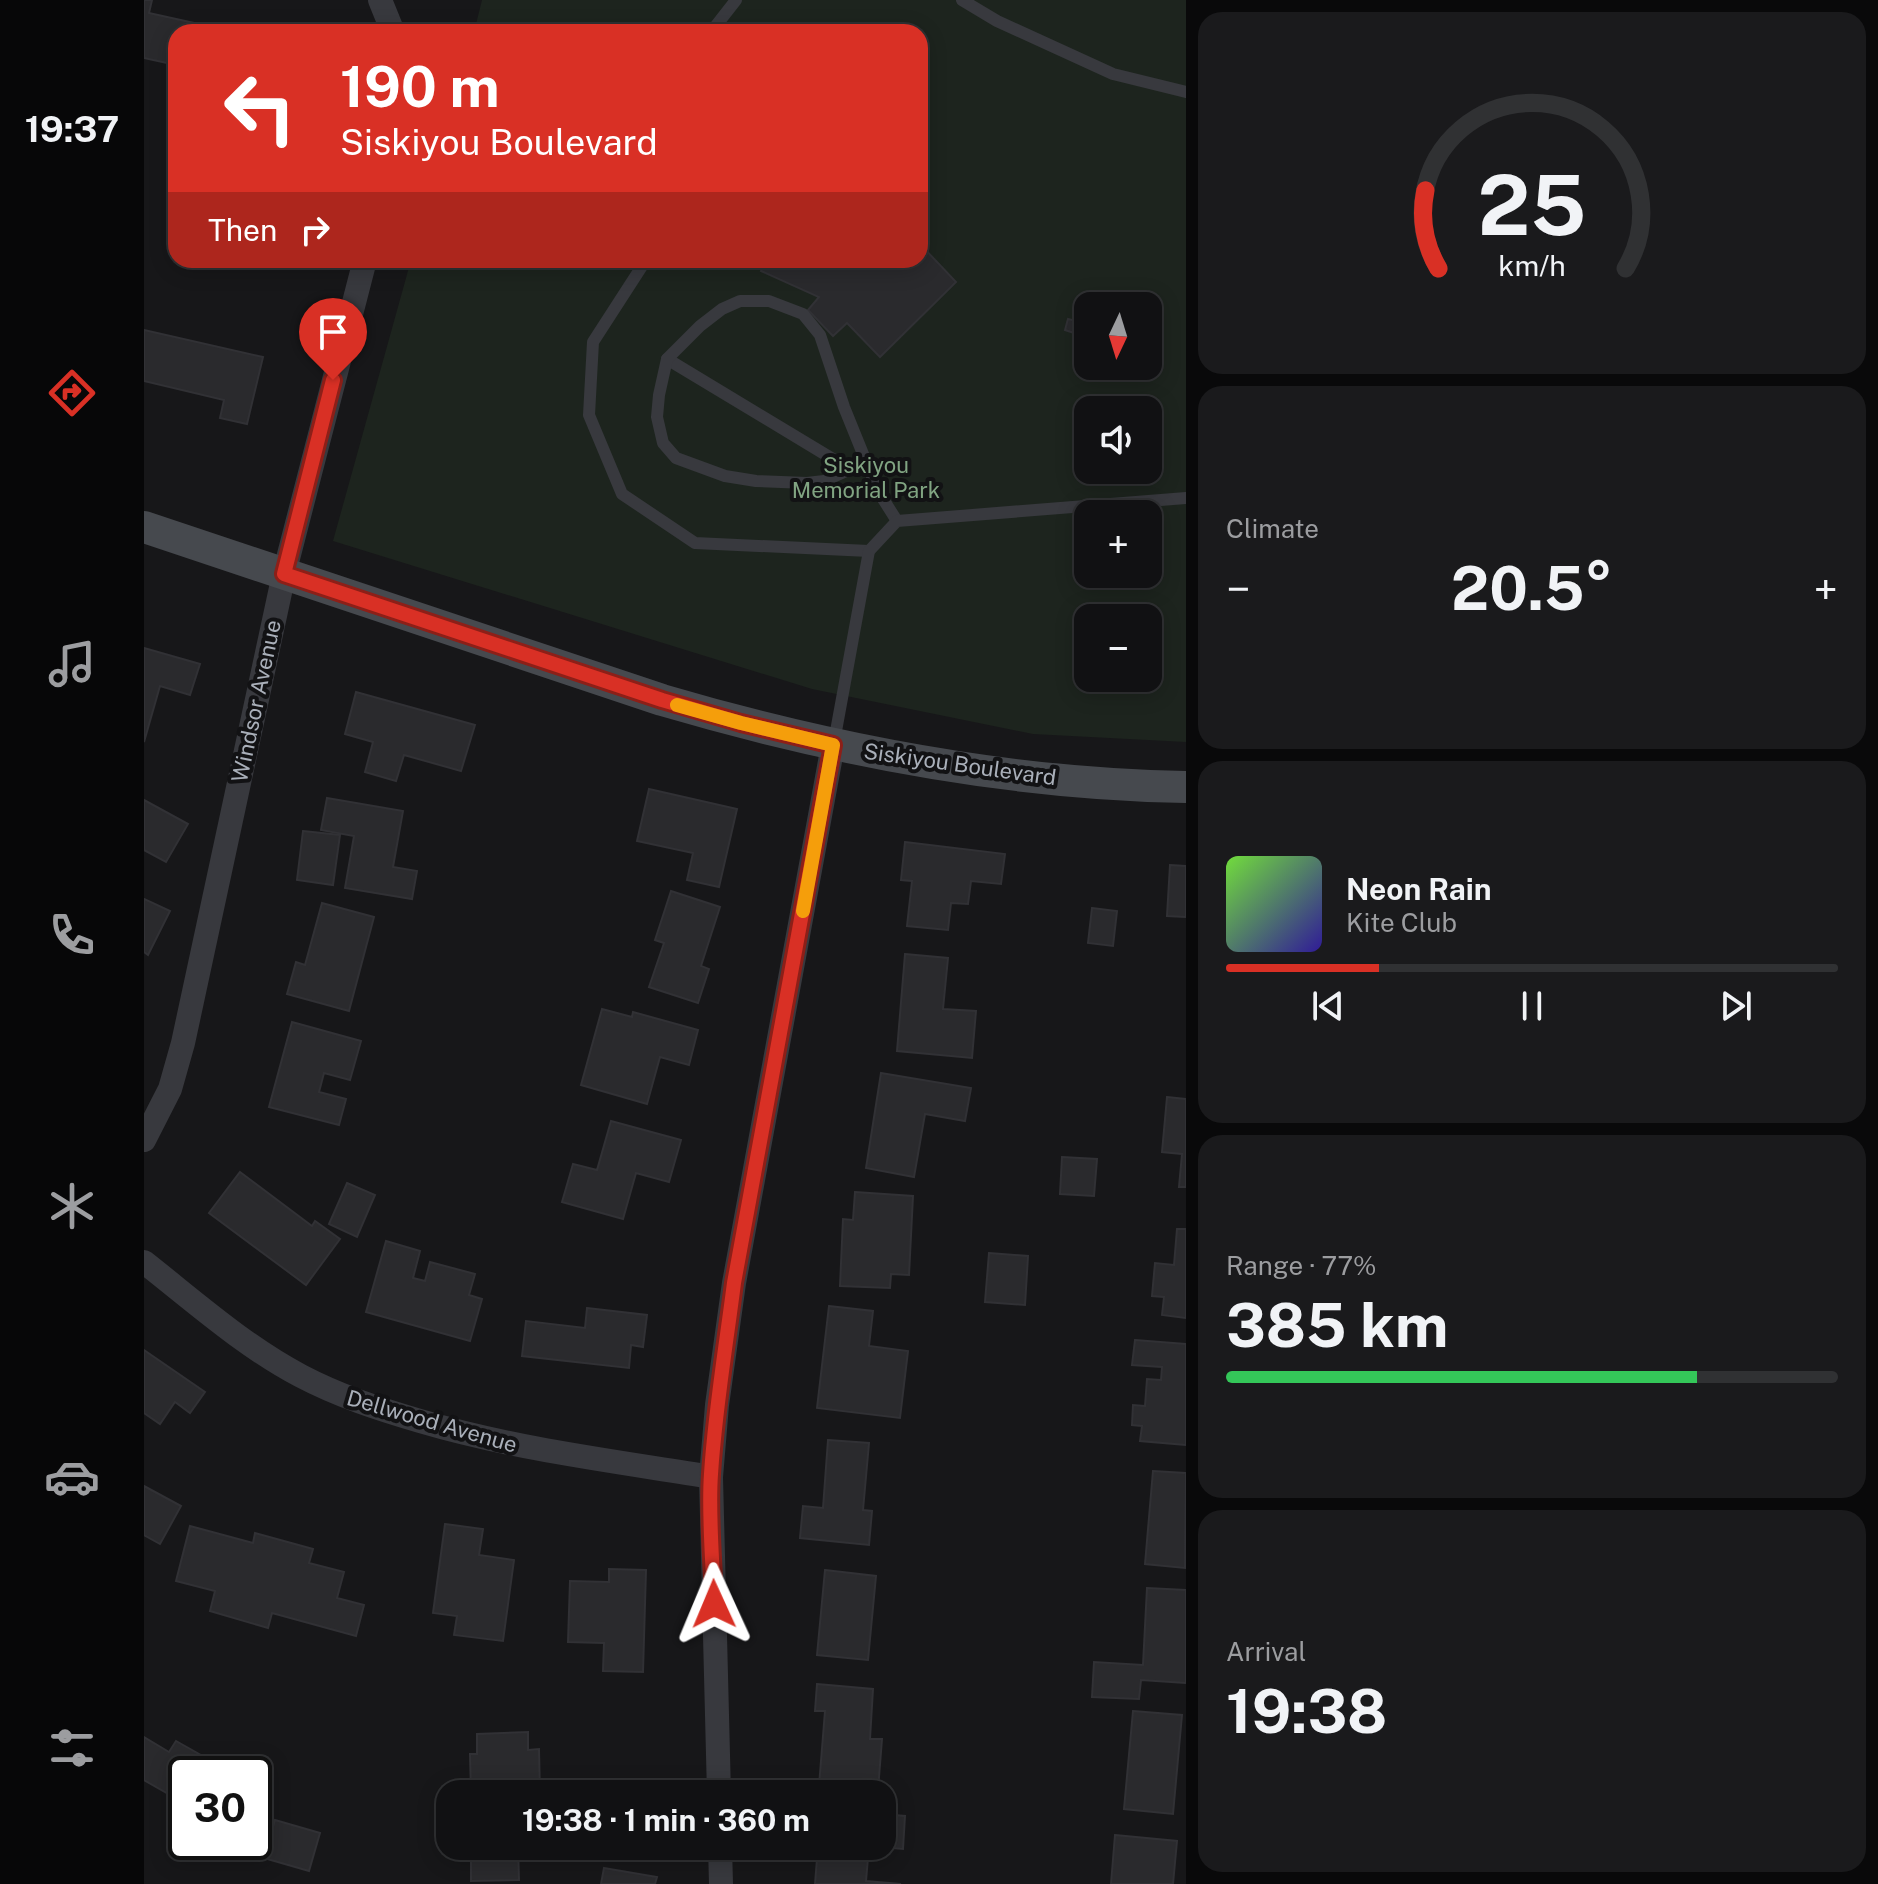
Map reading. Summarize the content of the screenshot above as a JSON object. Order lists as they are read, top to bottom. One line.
{"streets":{"street":["Windsor Avenue","Siskiyou Boulevard","Dellwood Avenue"]},"crossings":[["Windsor Avenue","Siskiyou Boulevard"]],"parks":["Siskiyou Memorial Park"],"north":"bottom","page":{"tabs":"19:37","turn":["190 m","Siskiyou Boulevard"],"then":"Then","map_buttons":["+","−"],"tile":["Climate",["Range · 77%","385 km"],["Arrival","19:38"]],"heat":["−","20.5°","+"],"song":["Neon Rain","Kite Club"],"limit":"30","trip":"19:38 · 1 min · 360 m","gauge":["25","km/h"]}}
